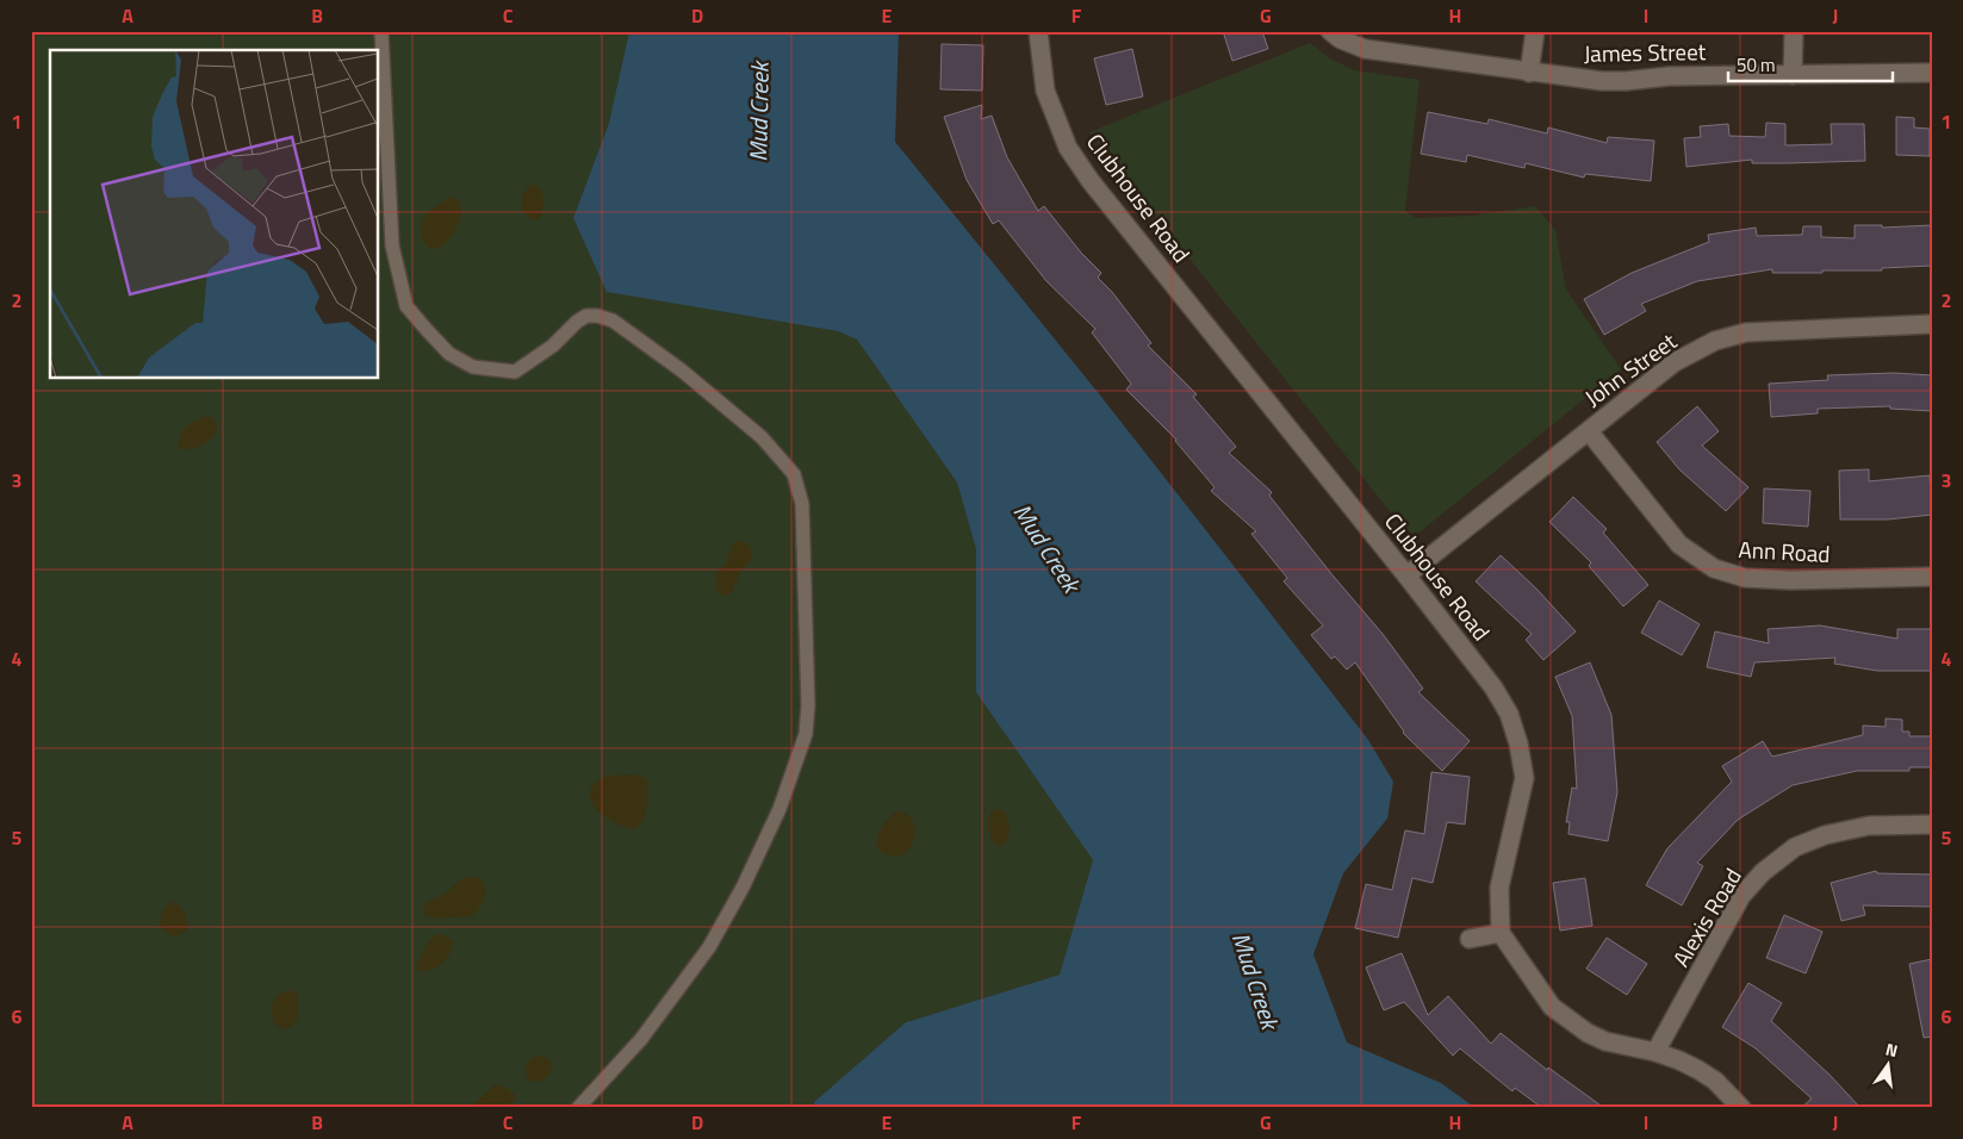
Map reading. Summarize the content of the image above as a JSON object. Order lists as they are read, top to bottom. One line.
{"streets":{"street":["James Street","Clubhouse Road","John Street","Ann Road","Alexis Road"]},"crossings":[["Clubhouse Road","John Street"],["John Street","Ann Road"]],"water":["Mud Creek"],"scale_bar":"50 m","north":"top","grid":{"columns":["A","B","C","D","E","F","G","H","I","J"],"rows":["1","2","3","4","5","6"]}}
